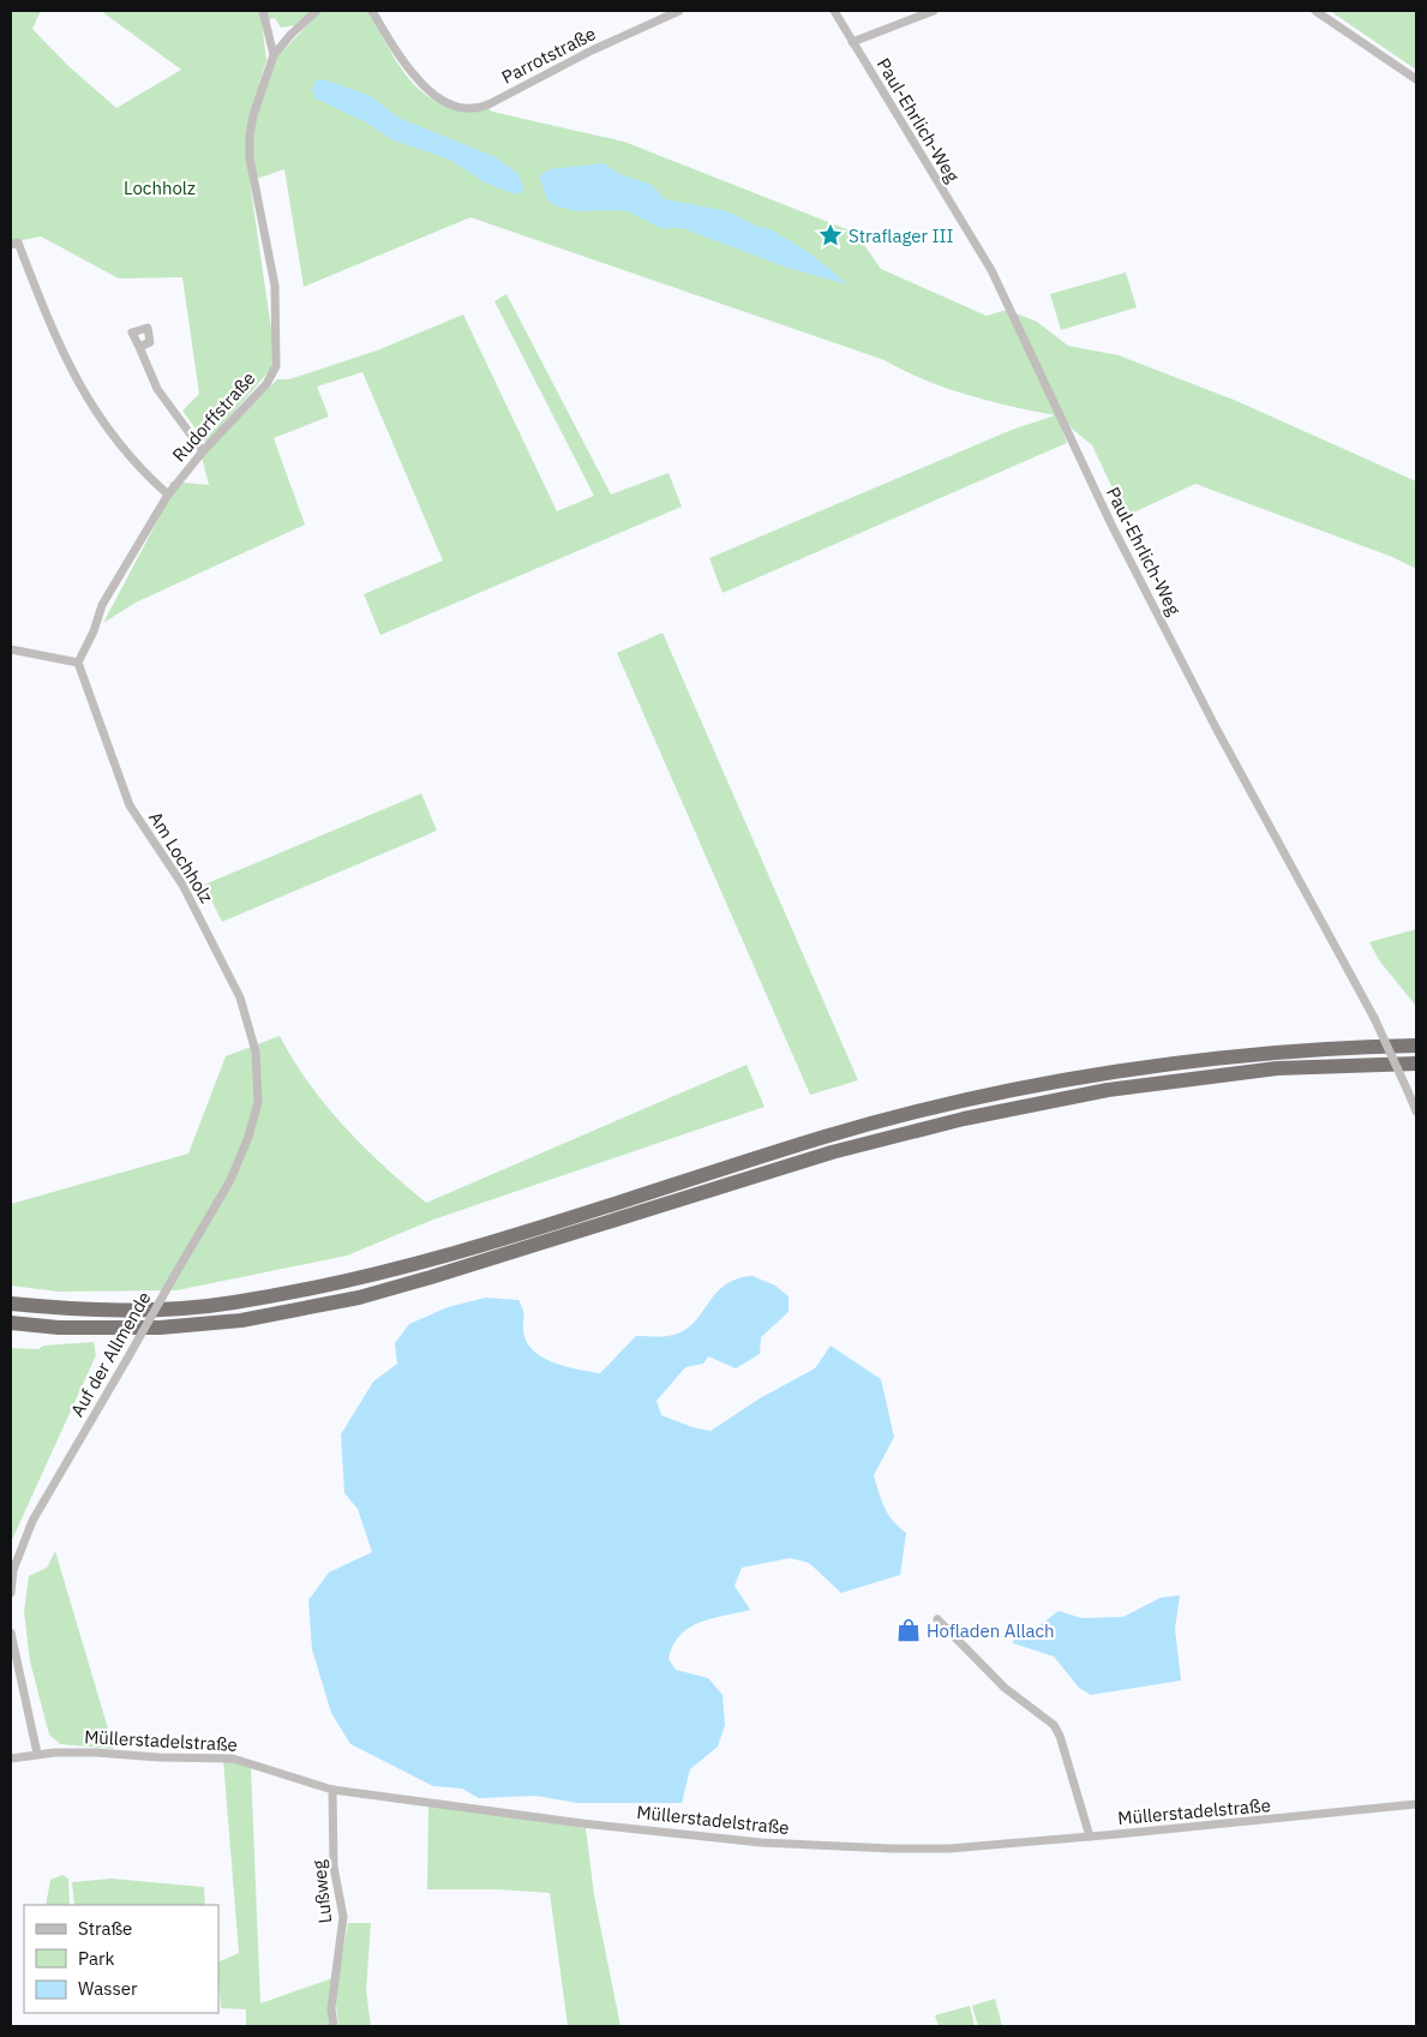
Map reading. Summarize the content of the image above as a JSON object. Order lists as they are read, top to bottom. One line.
{"streets":{"street":["Parrotstraße","Paul-Ehrlich-Weg","Rudorffstraße","Am Lochholz","Auf der Allmende","Müllerstadelstraße","Lußweg"]},"crossings":[["Rudorffstraße","Am Lochholz"],["Am Lochholz","Auf der Allmende"],["Müllerstadelstraße","Lußweg"]],"parks":["Lochholz"],"places":{"place":["Straflager III"],"shop":["Hofladen Allach"]},"legend":["Straße","Park","Wasser"]}
